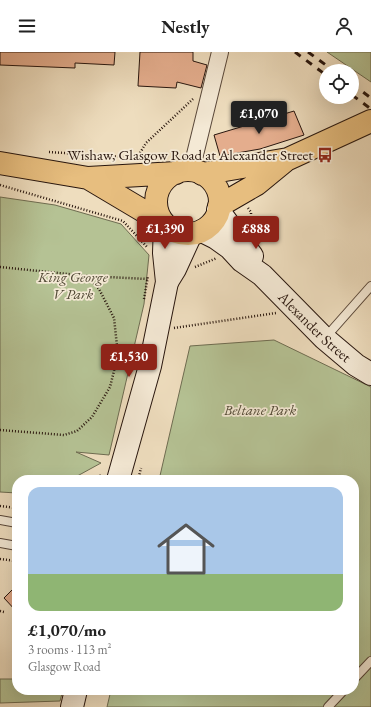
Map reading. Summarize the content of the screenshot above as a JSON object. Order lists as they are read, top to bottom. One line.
{"streets":{"street":["Alexander Street"]},"parks":["King George V Park","Beltane Park"],"places":{"bus stop":["Wishaw, Glasgow Road at Alexander Street"]},"page":{"header":"Nestly","price":["£1,070","£1,390","£888","£1,530"],"list":[{"name":"£1,070/mo","note":"3 rooms · 113 m² · Glasgow Road"}]}}
